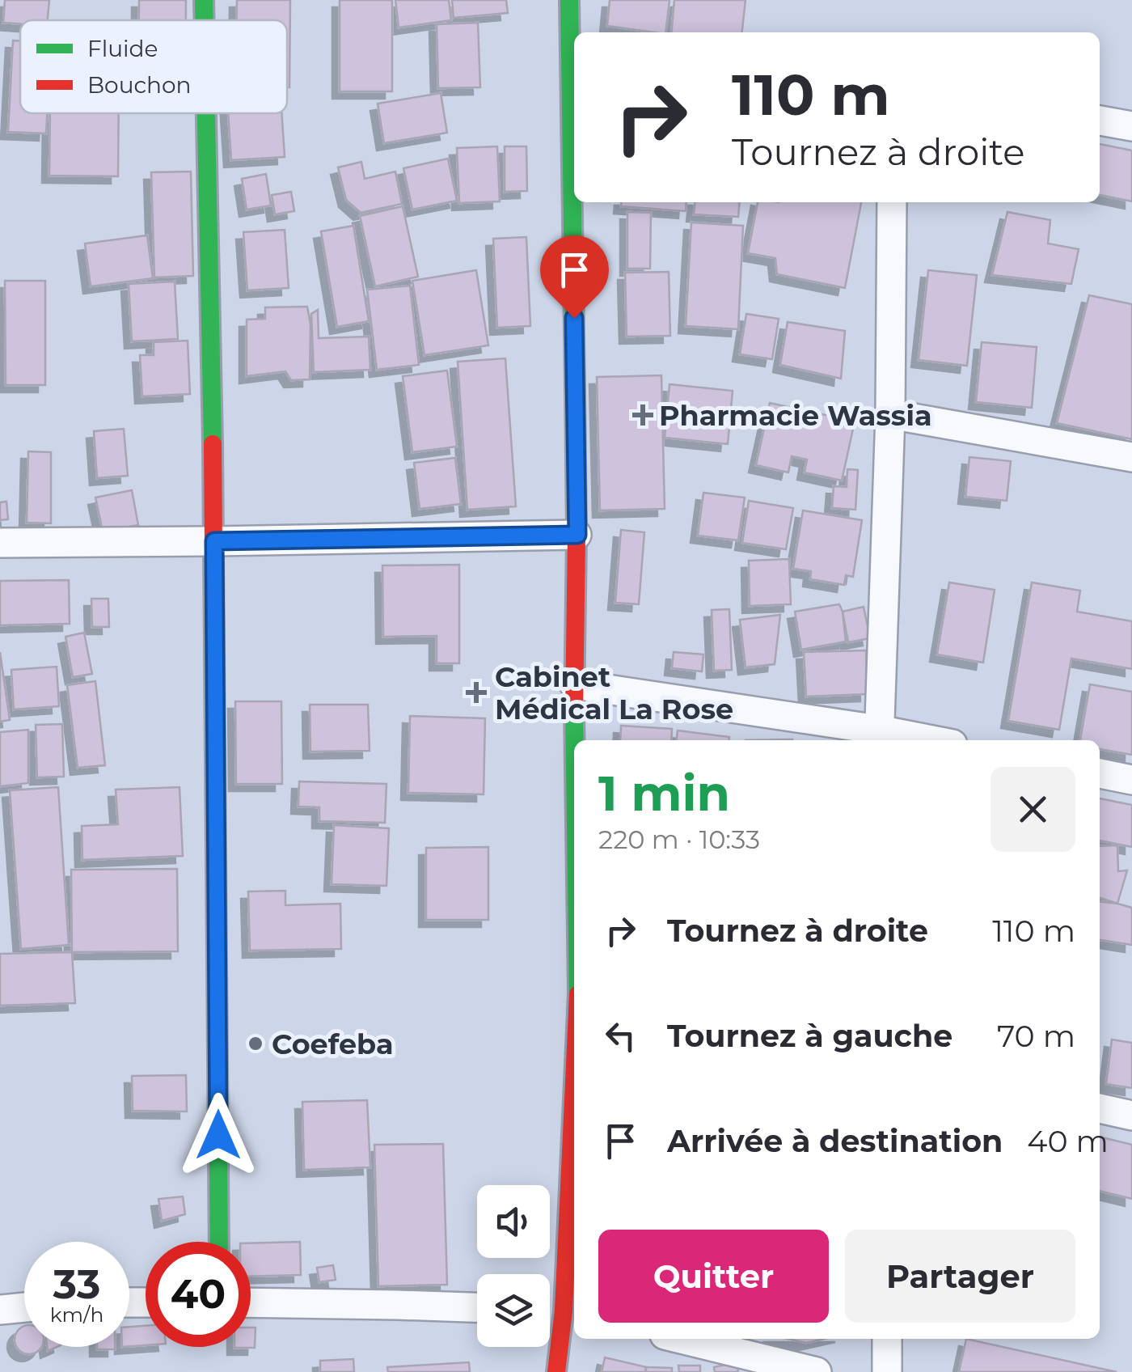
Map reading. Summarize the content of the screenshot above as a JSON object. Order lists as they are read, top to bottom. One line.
{"places":{"health":["Pharmacie Wassia","Cabinet Médical La Rose"],"other":["Coefeba"]},"legend":["Fluide","Bouchon"],"page":{"turn":["110 m","Tournez à droite"],"heading":["1 min","220 m · 10:33"],"list":[{"name":"Tournez à droite","value":"110 m"},{"name":"Tournez à gauche","value":"70 m"},{"name":"Arrivée à destination","value":"40 m"}],"buttons":["Quitter","Partager"],"speed":"33 km/h","limit":"40"}}
